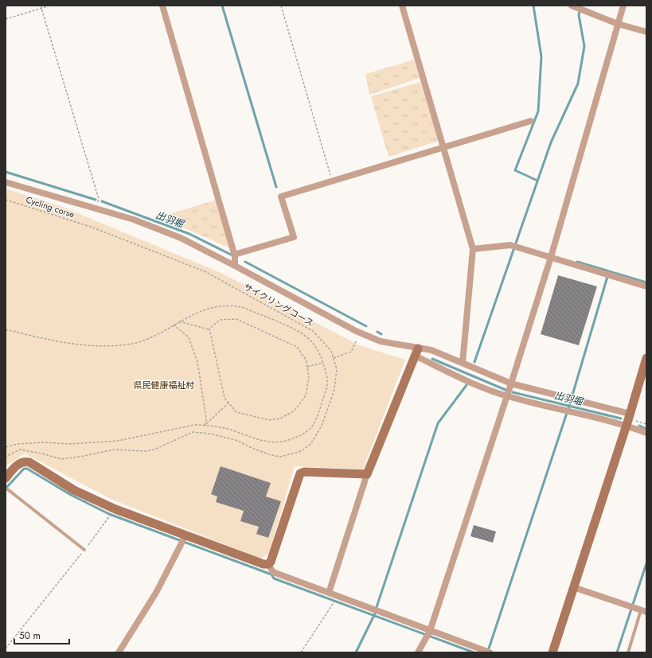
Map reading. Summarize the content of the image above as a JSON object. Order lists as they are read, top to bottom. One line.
{"streets":{"path":["Cycling corse"]},"water":["出羽堀"],"parks":["県民健康福祉村"],"scale_bar":"50 m"}
